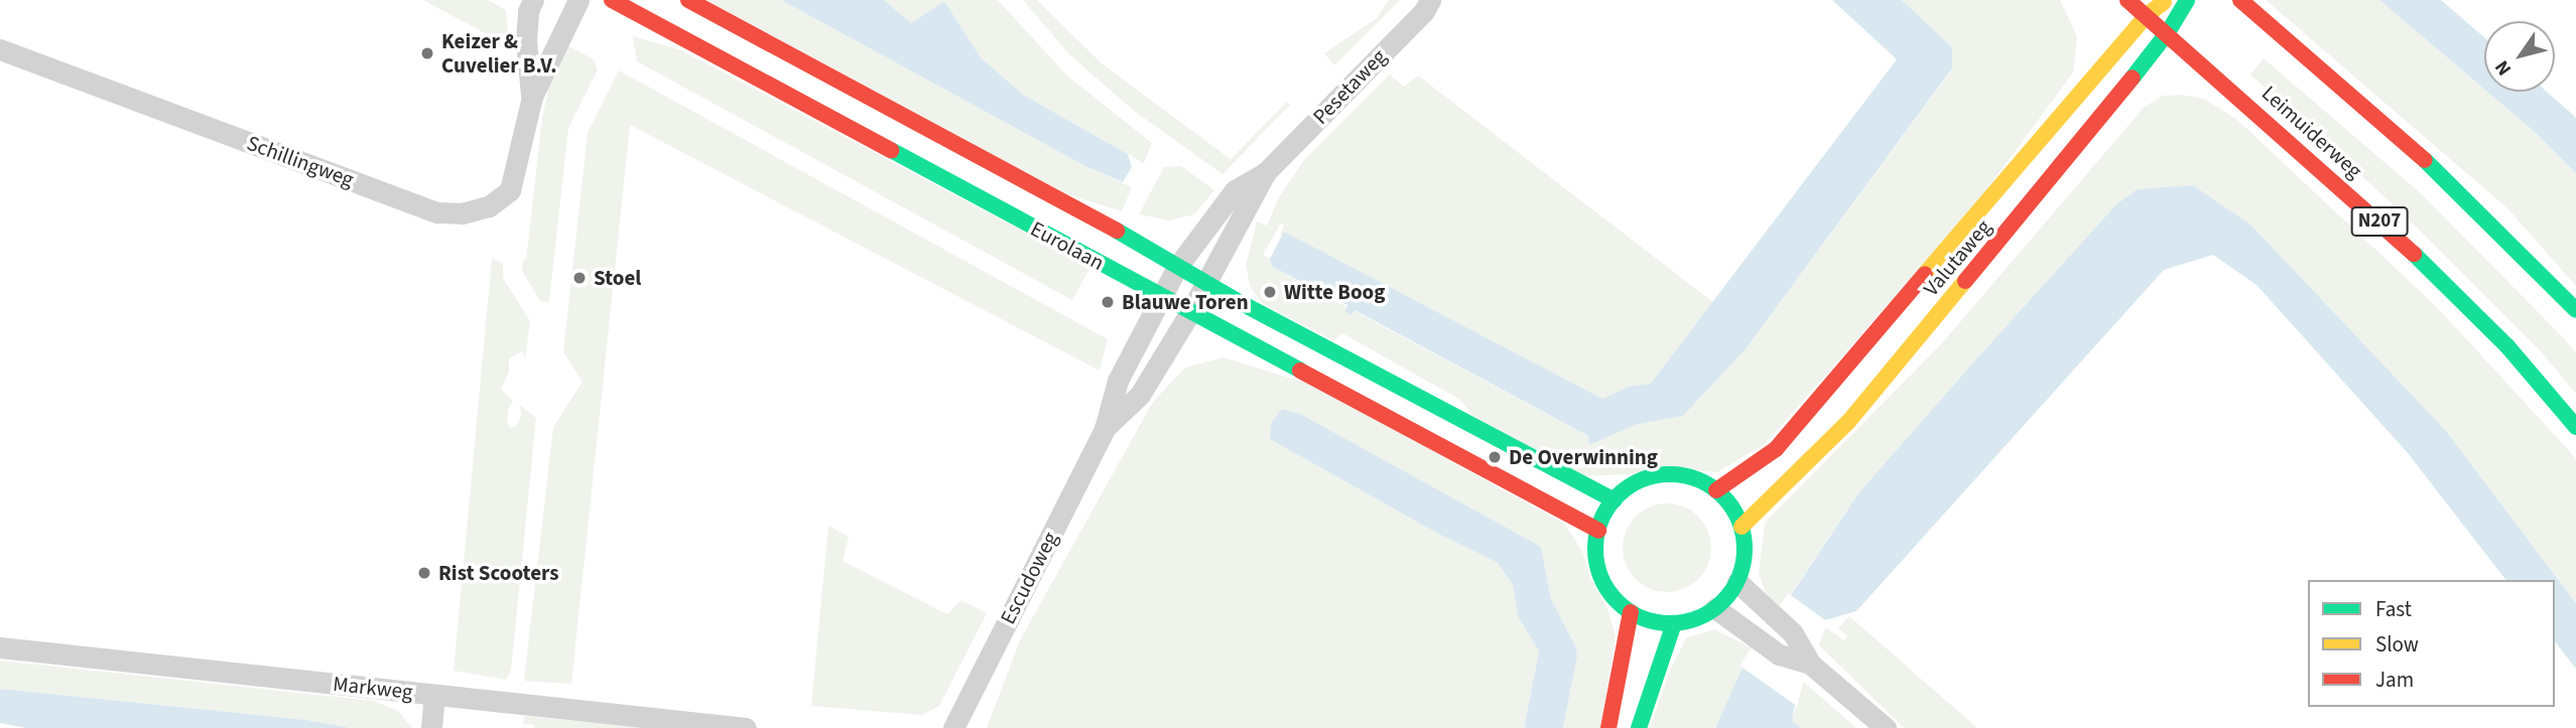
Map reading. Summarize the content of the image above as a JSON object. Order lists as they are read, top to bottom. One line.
{"streets":{"main road":["Leimuiderweg","N207","Eurolaan","Valutaweg"],"street":["Pesetaweg","Schillingweg","Escudoweg","Markweg"]},"crossings":[["Pesetaweg","Eurolaan"],["Pesetaweg","Escudoweg"],["Leimuiderweg","Valutaweg"],["Eurolaan","Valutaweg"],["Eurolaan","Escudoweg"]],"places":["Keizer & Cuvelier B.V.","Stoel","Witte Boog","Blauwe Toren","De Overwinning","Rist Scooters"],"legend":["Fast","Slow","Jam"],"north":"bottom left"}
